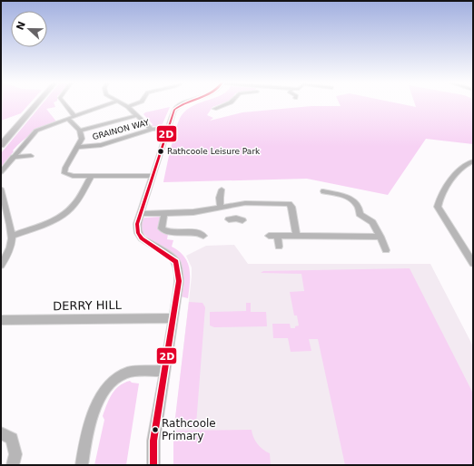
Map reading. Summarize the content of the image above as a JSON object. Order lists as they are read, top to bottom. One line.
{"streets":{"street":["GRAINON WAY","DERRY HILL"]},"places":["Rathcoole Leisure Park","Rathcoole Primary"],"lines":["transit line 2D"],"north":"left"}
